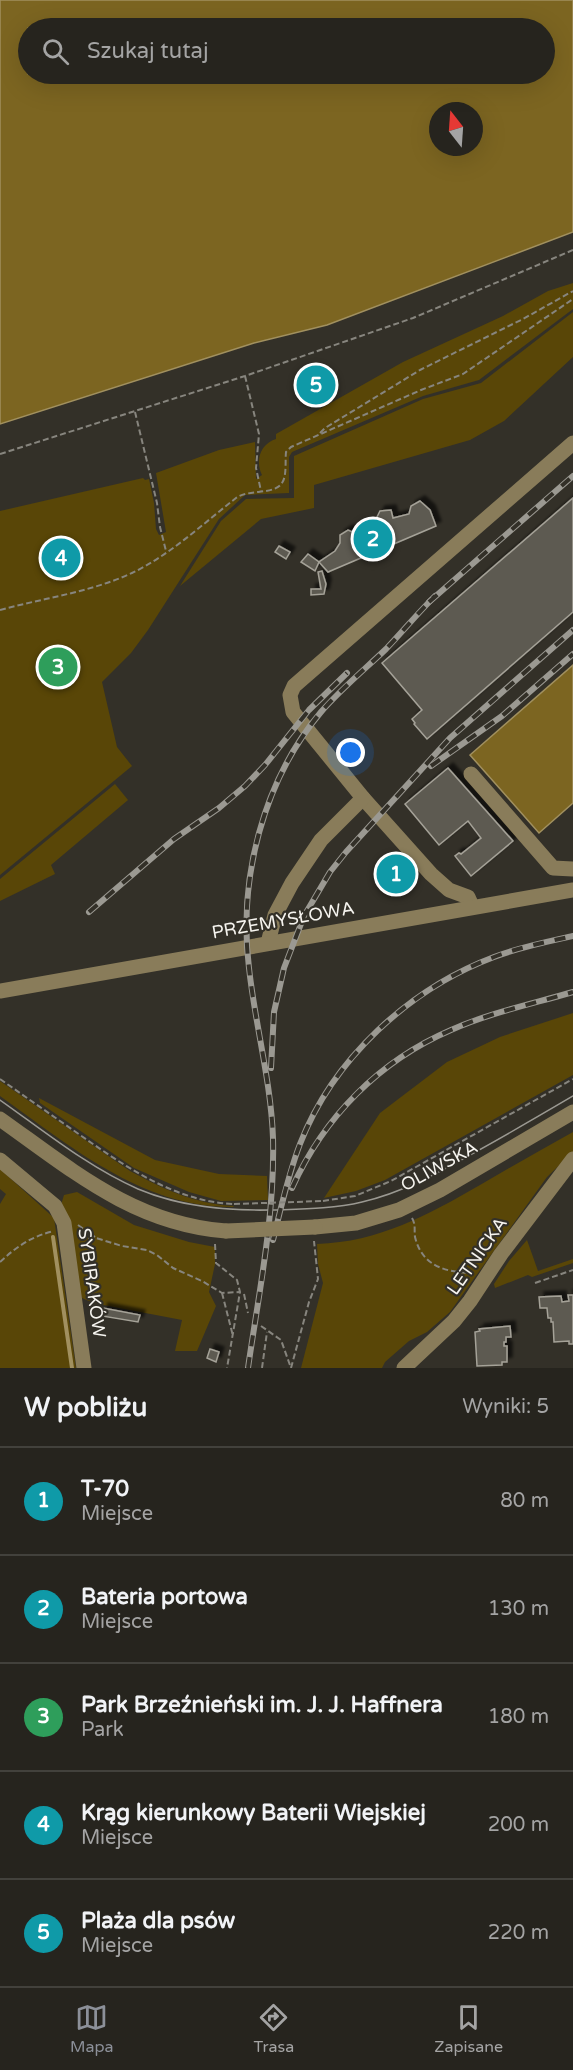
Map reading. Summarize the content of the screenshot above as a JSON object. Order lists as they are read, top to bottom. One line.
{"streets":{"street":["PRZEMYSŁOWA","OLIWSKA","LETNICKA","SYBIRAKÓW"]},"north":"top","page":{"search":"Szukaj tutaj","pins":["5","2","4","3","1"],"heading":["W pobliżu","Wyniki: 5"],"list":[{"mark":"1","name":"T-70","note":"Miejsce","value":"80 m"},{"mark":"2","name":"Bateria portowa","note":"Miejsce","value":"130 m"},{"mark":"3","name":"Park Brzeźnieński im. J. J. Haffnera","note":"Park","value":"180 m"},{"mark":"4","name":"Krąg kierunkowy Baterii Wiejskiej","note":"Miejsce","value":"200 m"},{"mark":"5","name":"Plaża dla psów","note":"Miejsce","value":"220 m"}],"nav":["Mapa","Trasa","Zapisane"]}}
